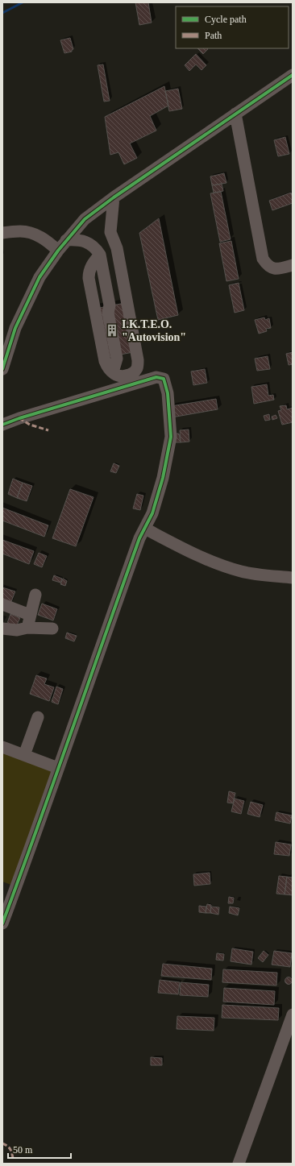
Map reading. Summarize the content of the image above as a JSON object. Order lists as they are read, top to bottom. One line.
{"places":{"building":["I.Κ.Τ.Ε.Ο. \"Autovision\""]},"legend":["Cycle path","Path"],"scale_bar":"50 m"}
